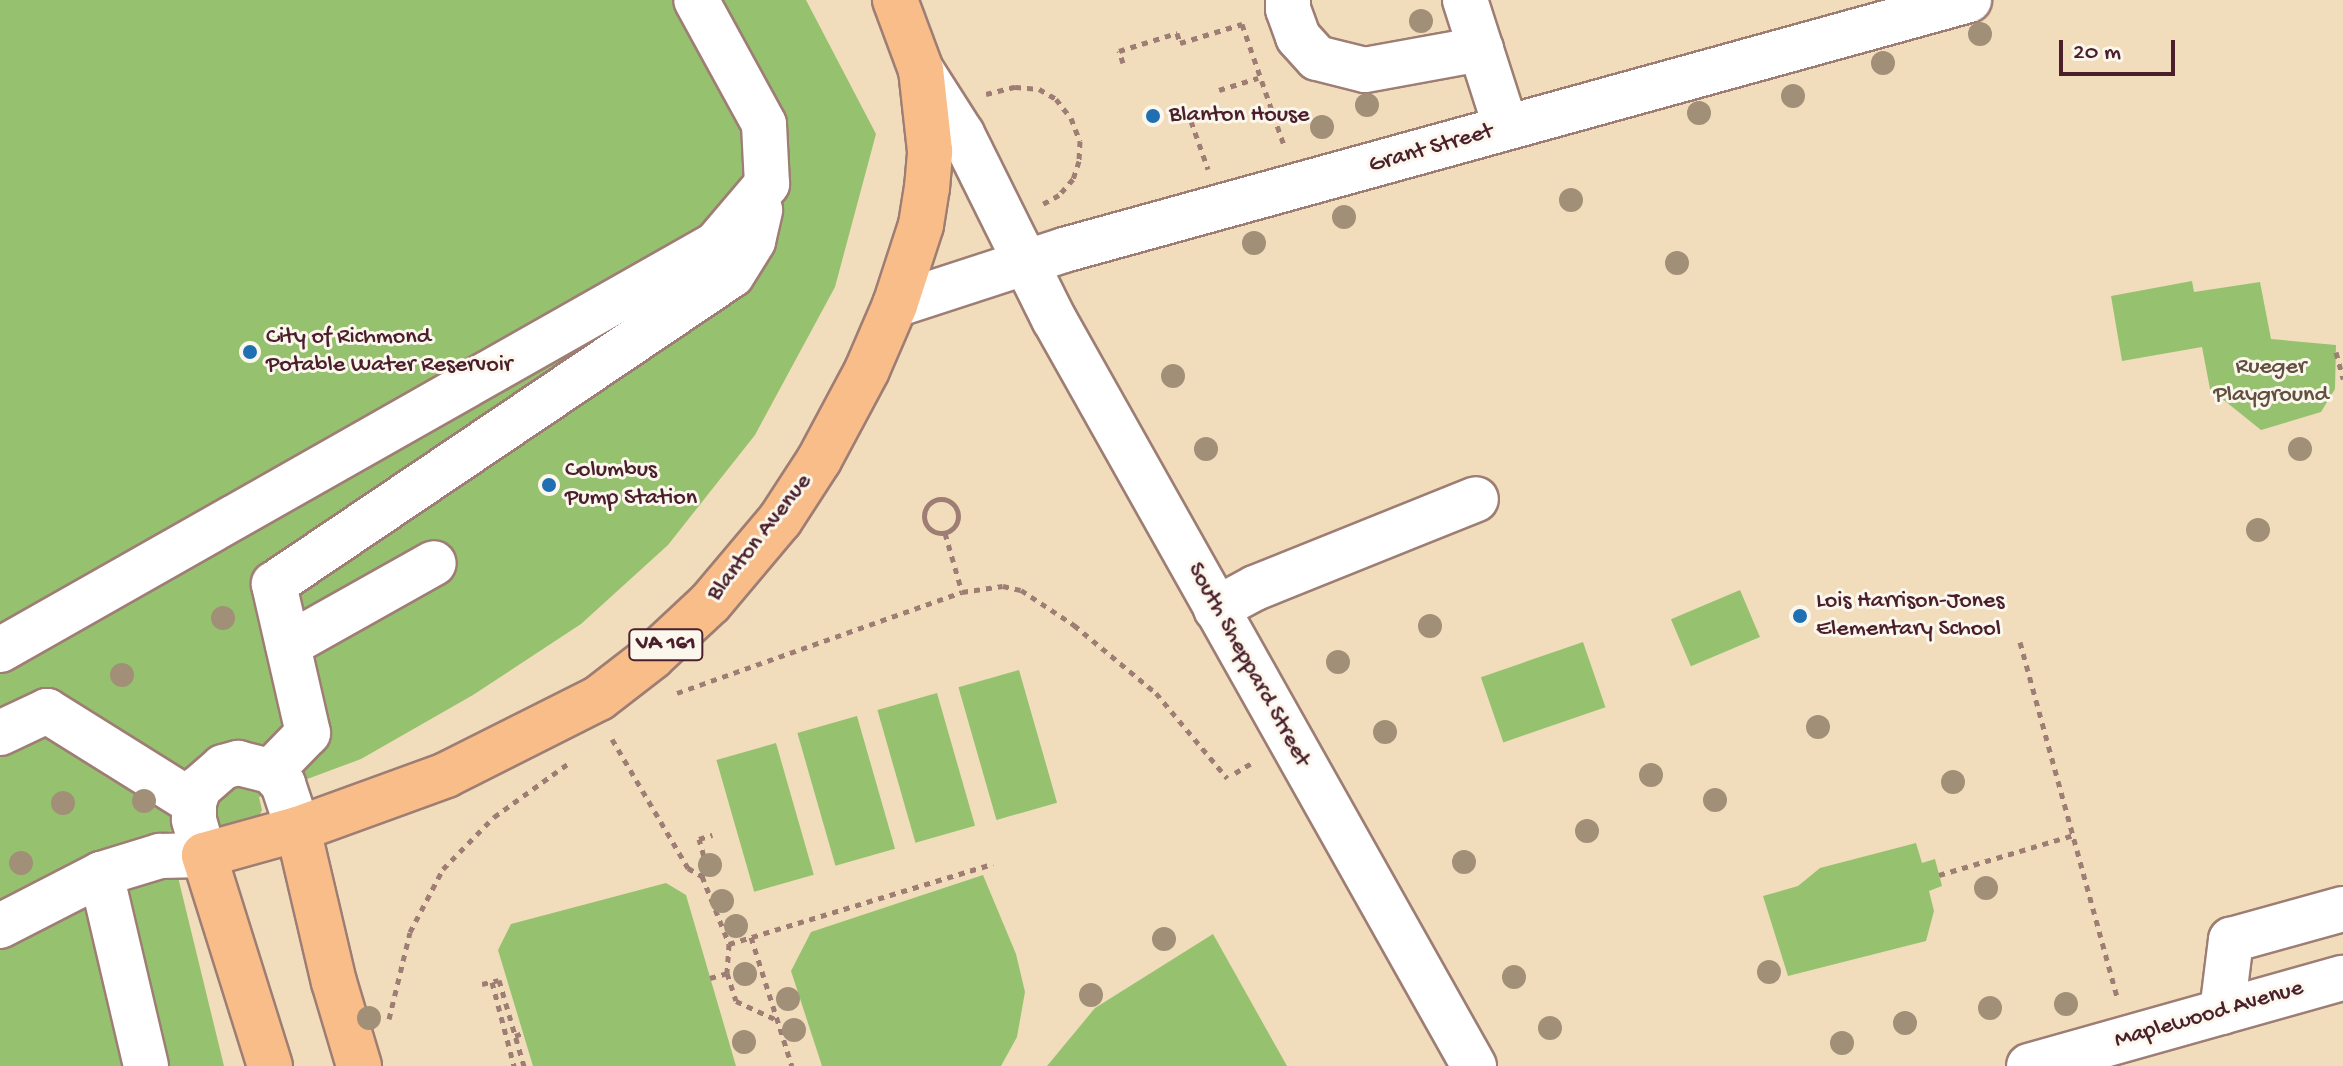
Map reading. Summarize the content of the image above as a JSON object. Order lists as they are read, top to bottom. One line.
{"streets":{"main road":["Blanton Avenue","VA 161"],"street":["Grant Street","South Sheppard Street","Maplewood Avenue"]},"crossings":[["Grant Street","Blanton Avenue"],["Grant Street","South Sheppard Street"],["Blanton Avenue","South Sheppard Street"]],"parks":["Rueger Playground"],"places":["Blanton House","City of Richmond Potable Water Reservoir","Columbus Pump Station","Lois Harrison-Jones Elementary School"],"scale_bar":"20 m"}
